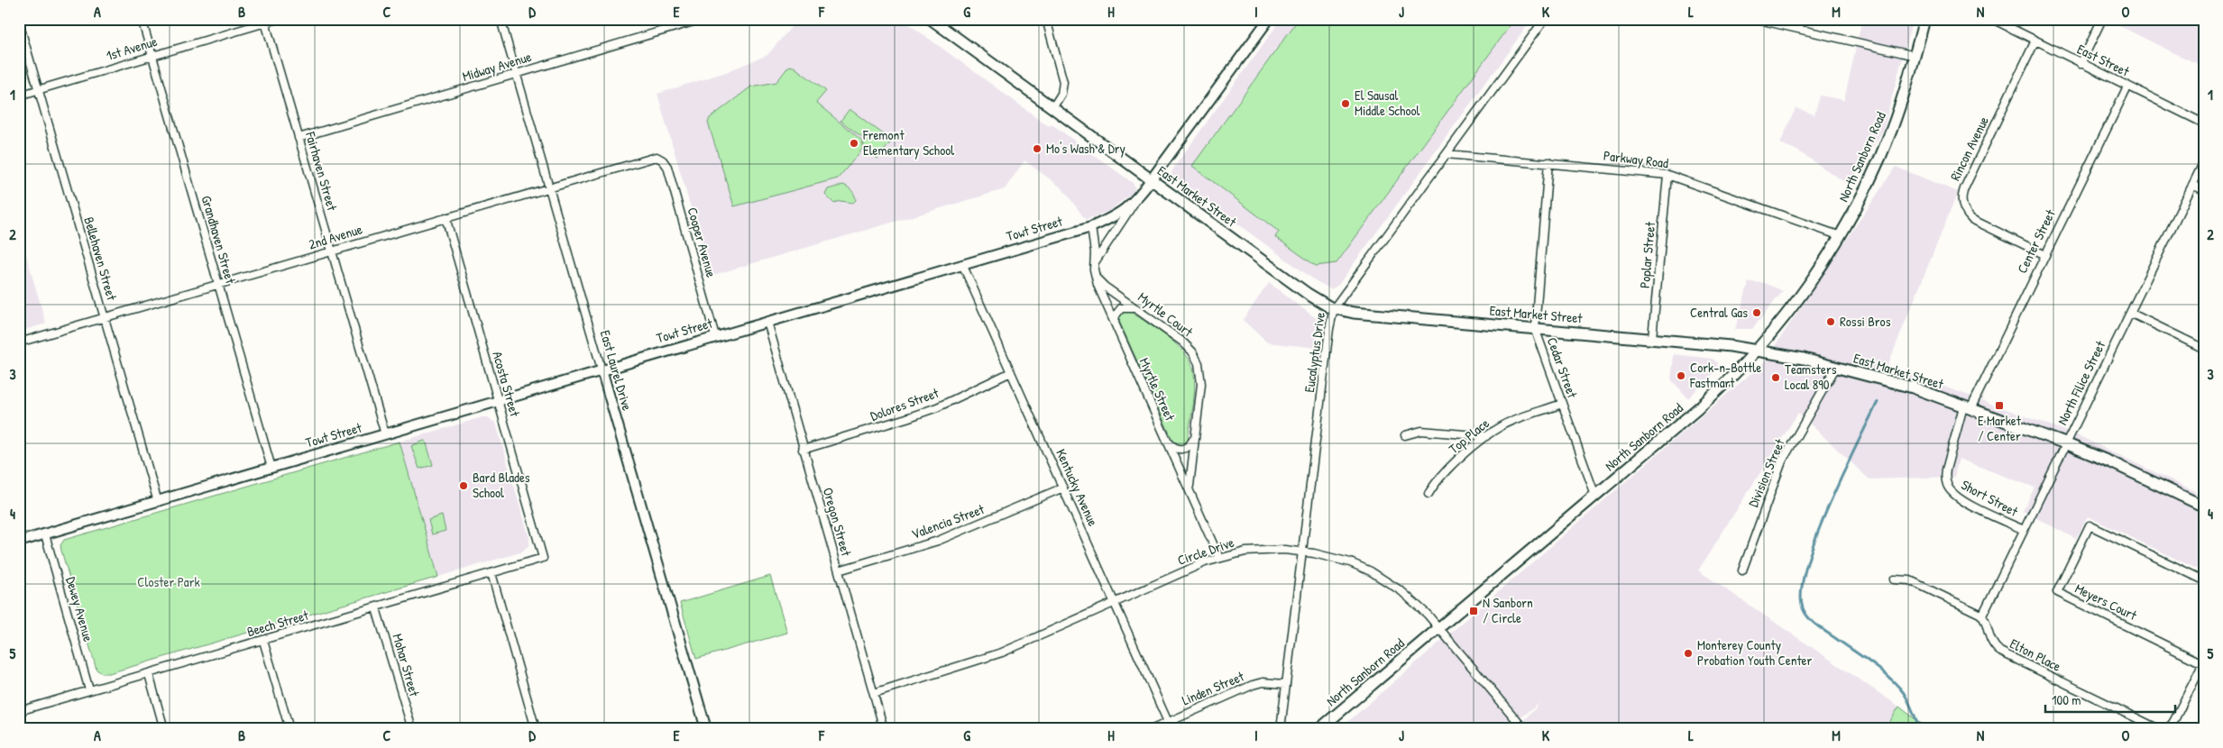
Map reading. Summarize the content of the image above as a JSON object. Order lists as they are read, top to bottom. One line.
{"streets":{"main road":["North Sanborn Road","East Market Street"],"street":["1st Avenue","East Street","Midway Avenue","Rincon Avenue","Parkway Road","Fairhaven Street","Towt Street","2nd Avenue","Grandhaven Street","Center Street","Cooper Avenue","Poplar Street","Bellehaven Street","Myrtle Court","Eucalyptus Drive","Cedar Street","East Laurel Drive","North Filice Street","Acosta Street","Myrtle Street","Dolores Street","Top Place","Division Street","Kentucky Avenue","Short Street","Oregon Street","Valencia Street","Circle Drive","Meyers Court","Dewey Avenue","Beech Street","Elton Place","Mohar Street","Linden Street"]},"crossings":[["1st Avenue","Fairhaven Street"],["1st Avenue","Grandhaven Street"],["1st Avenue","Bellehaven Street"],["East Street","Rincon Avenue"],["East Street","Center Street"],["Midway Avenue","Fairhaven Street"],["Midway Avenue","East Laurel Drive"],["Rincon Avenue","Center Street"],["North Sanborn Road","Parkway Road"],["North Sanborn Road","East Market Street"],["North Sanborn Road","Cedar Street"],["North Sanborn Road","Circle Drive"],["Parkway Road","Poplar Street"],["Parkway Road","Eucalyptus Drive"],["Parkway Road","Cedar Street"],["Fairhaven Street","Towt Street"],["Fairhaven Street","2nd Avenue"],["East Market Street","Towt Street"],["East Market Street","Center Street"],["East Market Street","Poplar Street"],["East Market Street","Eucalyptus Drive"],["East Market Street","Cedar Street"],["East Market Street","North Filice Street"],["East Market Street","Division Street"],["East Market Street","Short Street"],["Towt Street","Grandhaven Street"],["Towt Street","Cooper Avenue"],["Towt Street","Bellehaven Street"],["Towt Street","East Laurel Drive"],["Towt Street","Acosta Street"],["Towt Street","Myrtle Street"],["Towt Street","Kentucky Avenue"],["Towt Street","Oregon Street"],["Towt Street","Dewey Avenue"],["2nd Avenue","Grandhaven Street"],["2nd Avenue","Cooper Avenue"],["2nd Avenue","Bellehaven Street"],["2nd Avenue","East Laurel Drive"],["2nd Avenue","Acosta Street"],["Center Street","Short Street"],["Myrtle Court","Myrtle Street"],["Eucalyptus Drive","Circle Drive"],["Eucalyptus Drive","Linden Street"],["Cedar Street","Top Place"],["North Filice Street","Short Street"],["North Filice Street","Elton Place"],["Acosta Street","Beech Street"],["Myrtle Street","Circle Drive"],["Dolores Street","Kentucky Avenue"],["Dolores Street","Oregon Street"],["Kentucky Avenue","Valencia Street"],["Kentucky Avenue","Circle Drive"],["Kentucky Avenue","Linden Street"],["Oregon Street","Valencia Street"],["Oregon Street","Circle Drive"],["Dewey Avenue","Beech Street"],["Beech Street","Mohar Street"]],"parks":["Closter Park"],"places":{"other":["El Sausal Middle School","Fremont Elementary School","Mo's Wash & Dry","Central Gas","Rossi Bros","Cork-n-Bottle Fastmart","Teamsters Local 890","Bard Blades School","Monterey County Probation Youth Center"],"transit":["E Market / Center","N Sanborn / Circle"]},"scale_bar":"100 m","grid":{"columns":["A","B","C","D","E","F","G","H","I","J","K","L","M","N","O"],"rows":["1","2","3","4","5"]}}
